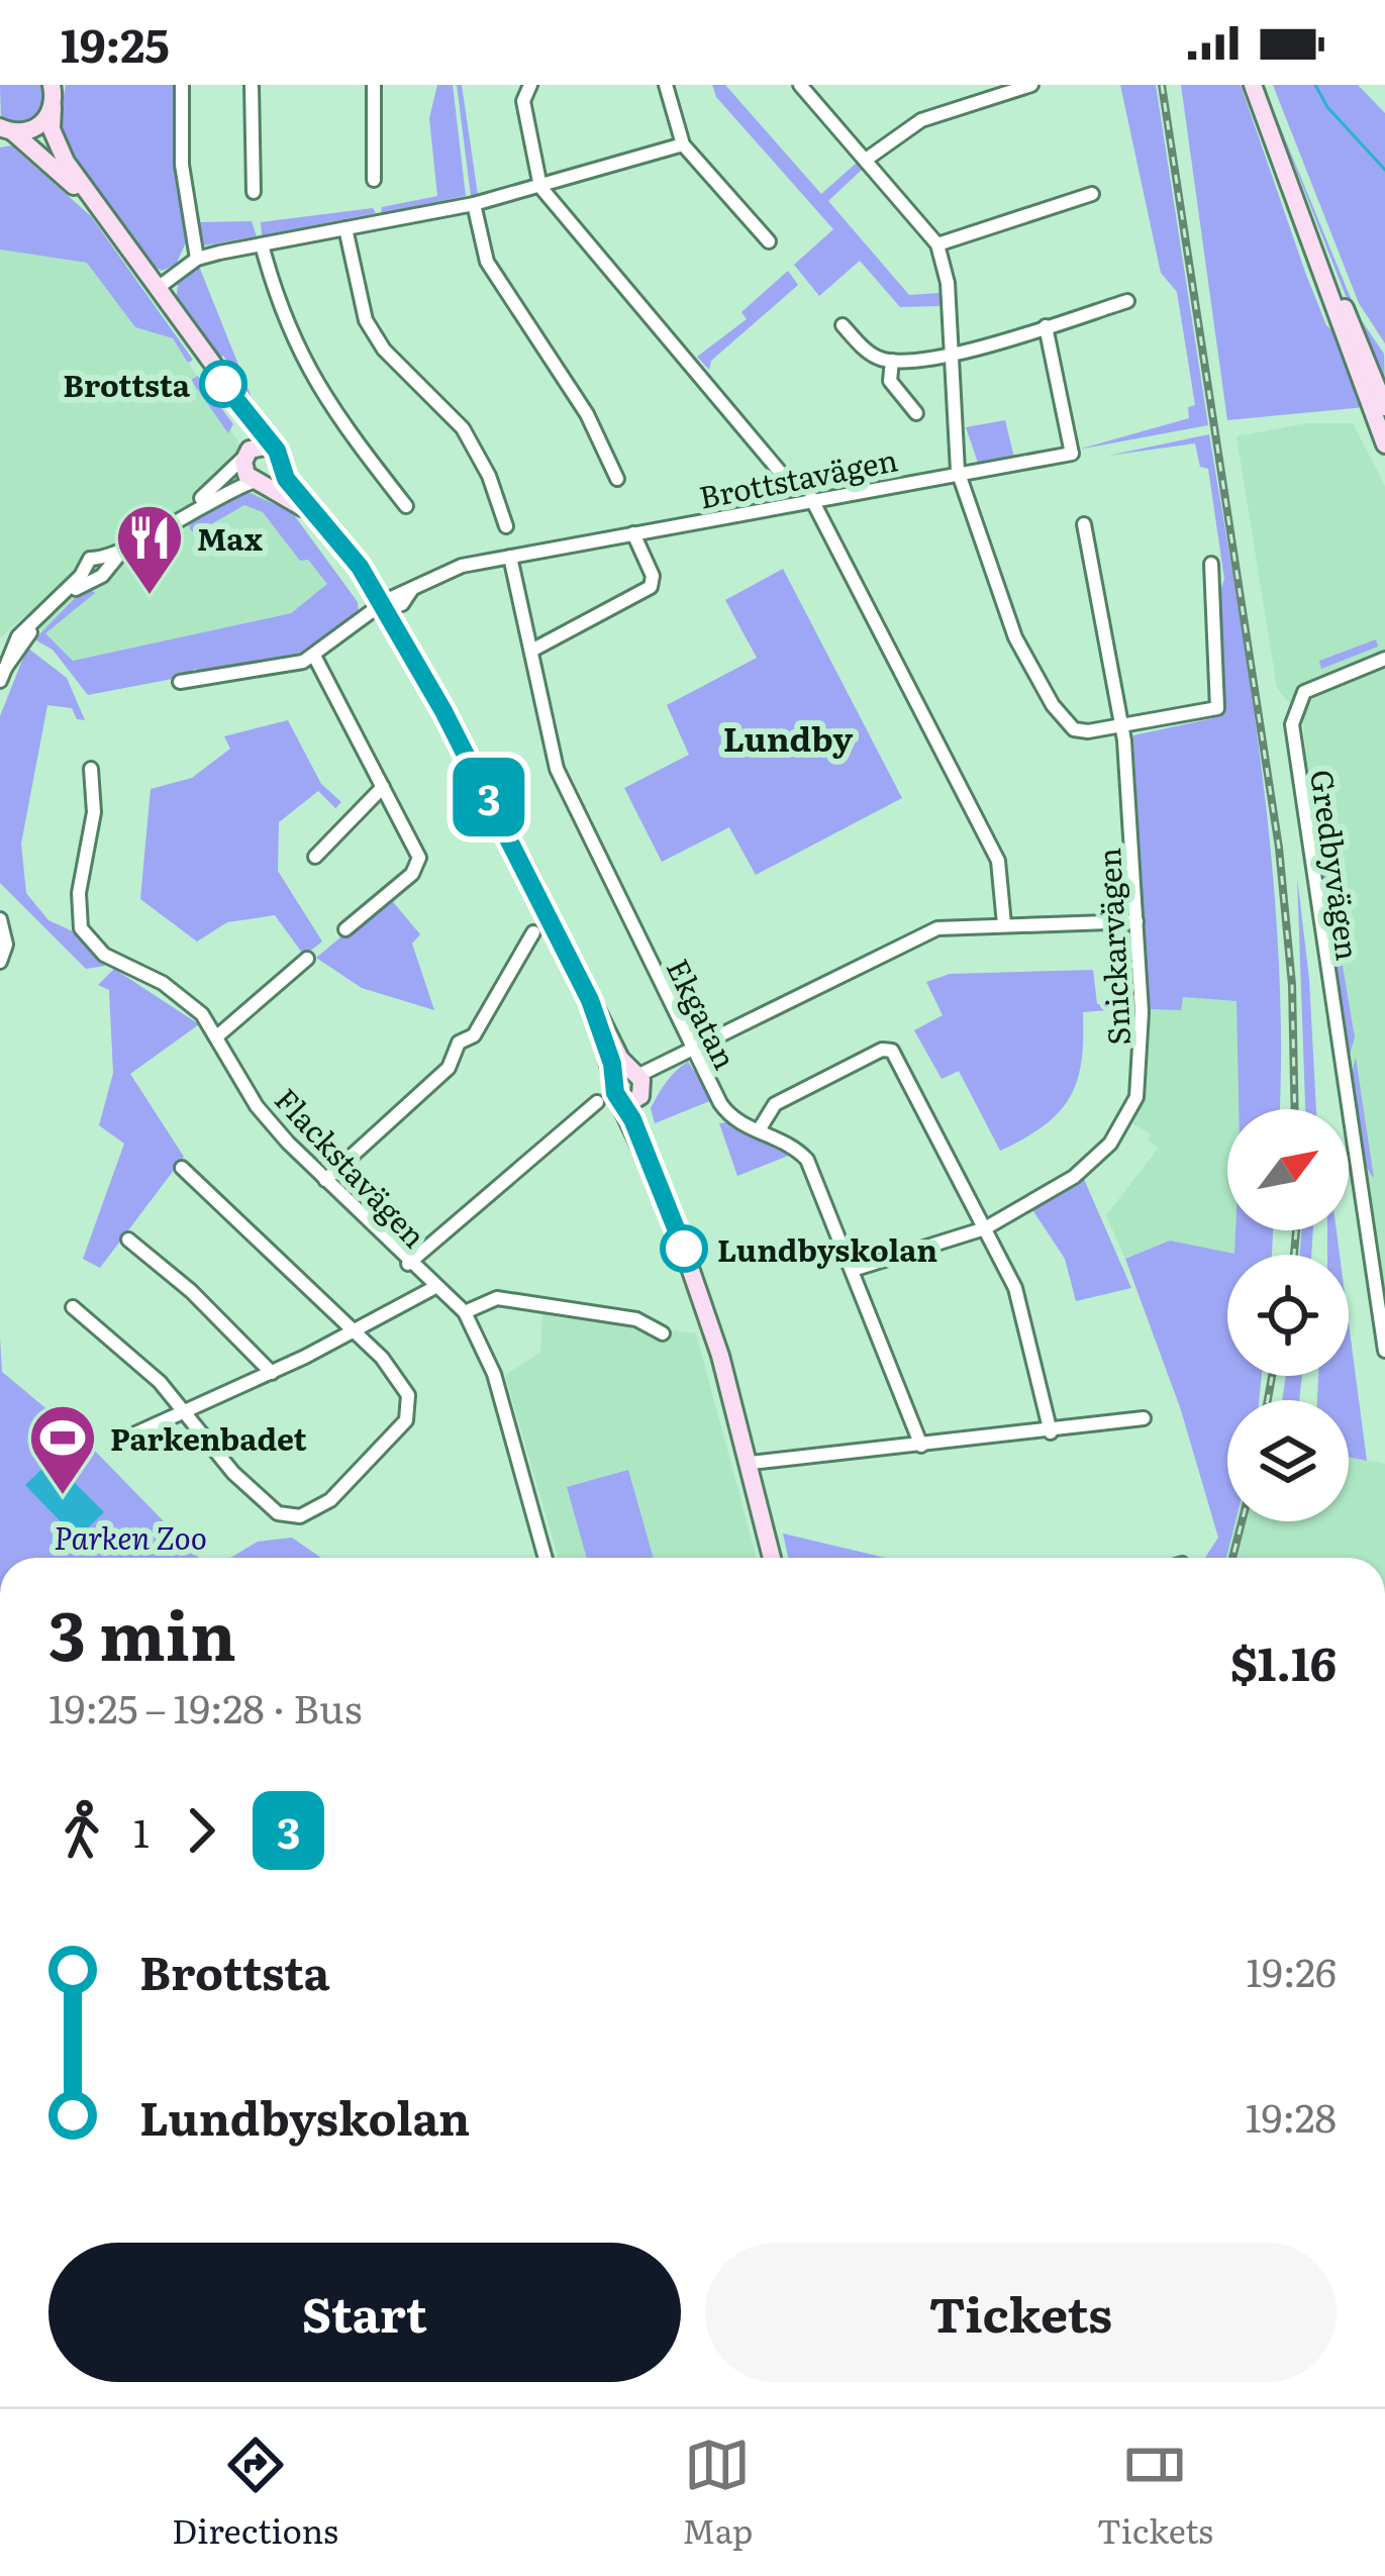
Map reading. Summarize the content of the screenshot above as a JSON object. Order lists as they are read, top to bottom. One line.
{"streets":{"street":["Brottstavägen","Gredbyvägen","Snickarvägen","Ekgatan","Flackstavägen"]},"crossings":[["Brottstavägen","Ekgatan"],["Snickarvägen","Ekgatan"]],"districts":["Lundby"],"parks":["Parken Zoo"],"places":{"other":["Brottsta","Lundbyskolan"],"restaurant":["Max"],"sports":["Parkenbadet"]},"lines":["bus line 3"],"north":"top right","page":{"status":"19:25","on_map":"3","heading":["3 min","19:25 – 19:28 · Bus","$1.16"],"legs":["1","3"],"list":[{"name":"Brottsta","value":"19:26"},{"name":"Lundbyskolan","value":"19:28"}],"buttons":["Start","Tickets"],"tabs":["Directions","Map","Tickets"]}}
